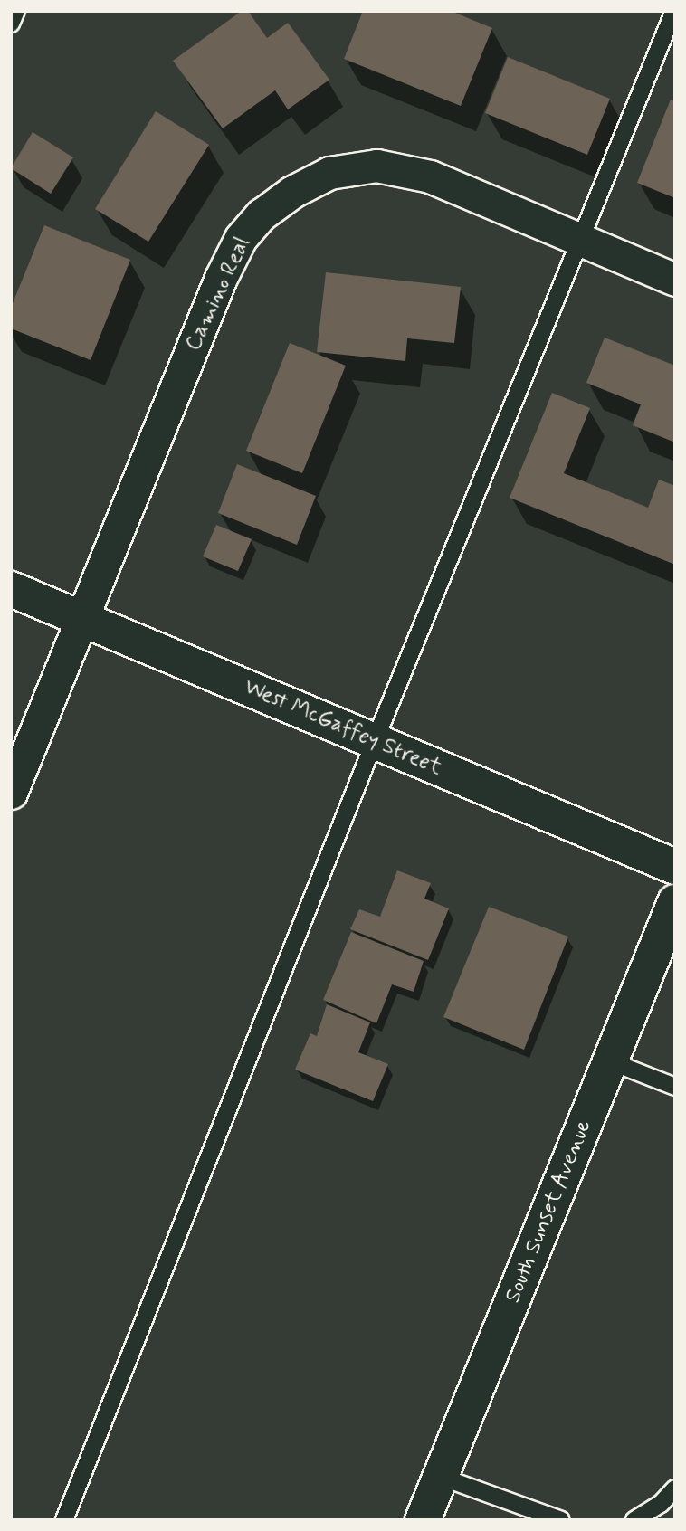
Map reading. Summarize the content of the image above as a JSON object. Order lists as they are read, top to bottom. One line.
{"streets":{"main road":["West McGaffey Street","South Sunset Avenue"],"street":["Camino Real"]},"crossings":[["Camino Real","West McGaffey Street"]]}
